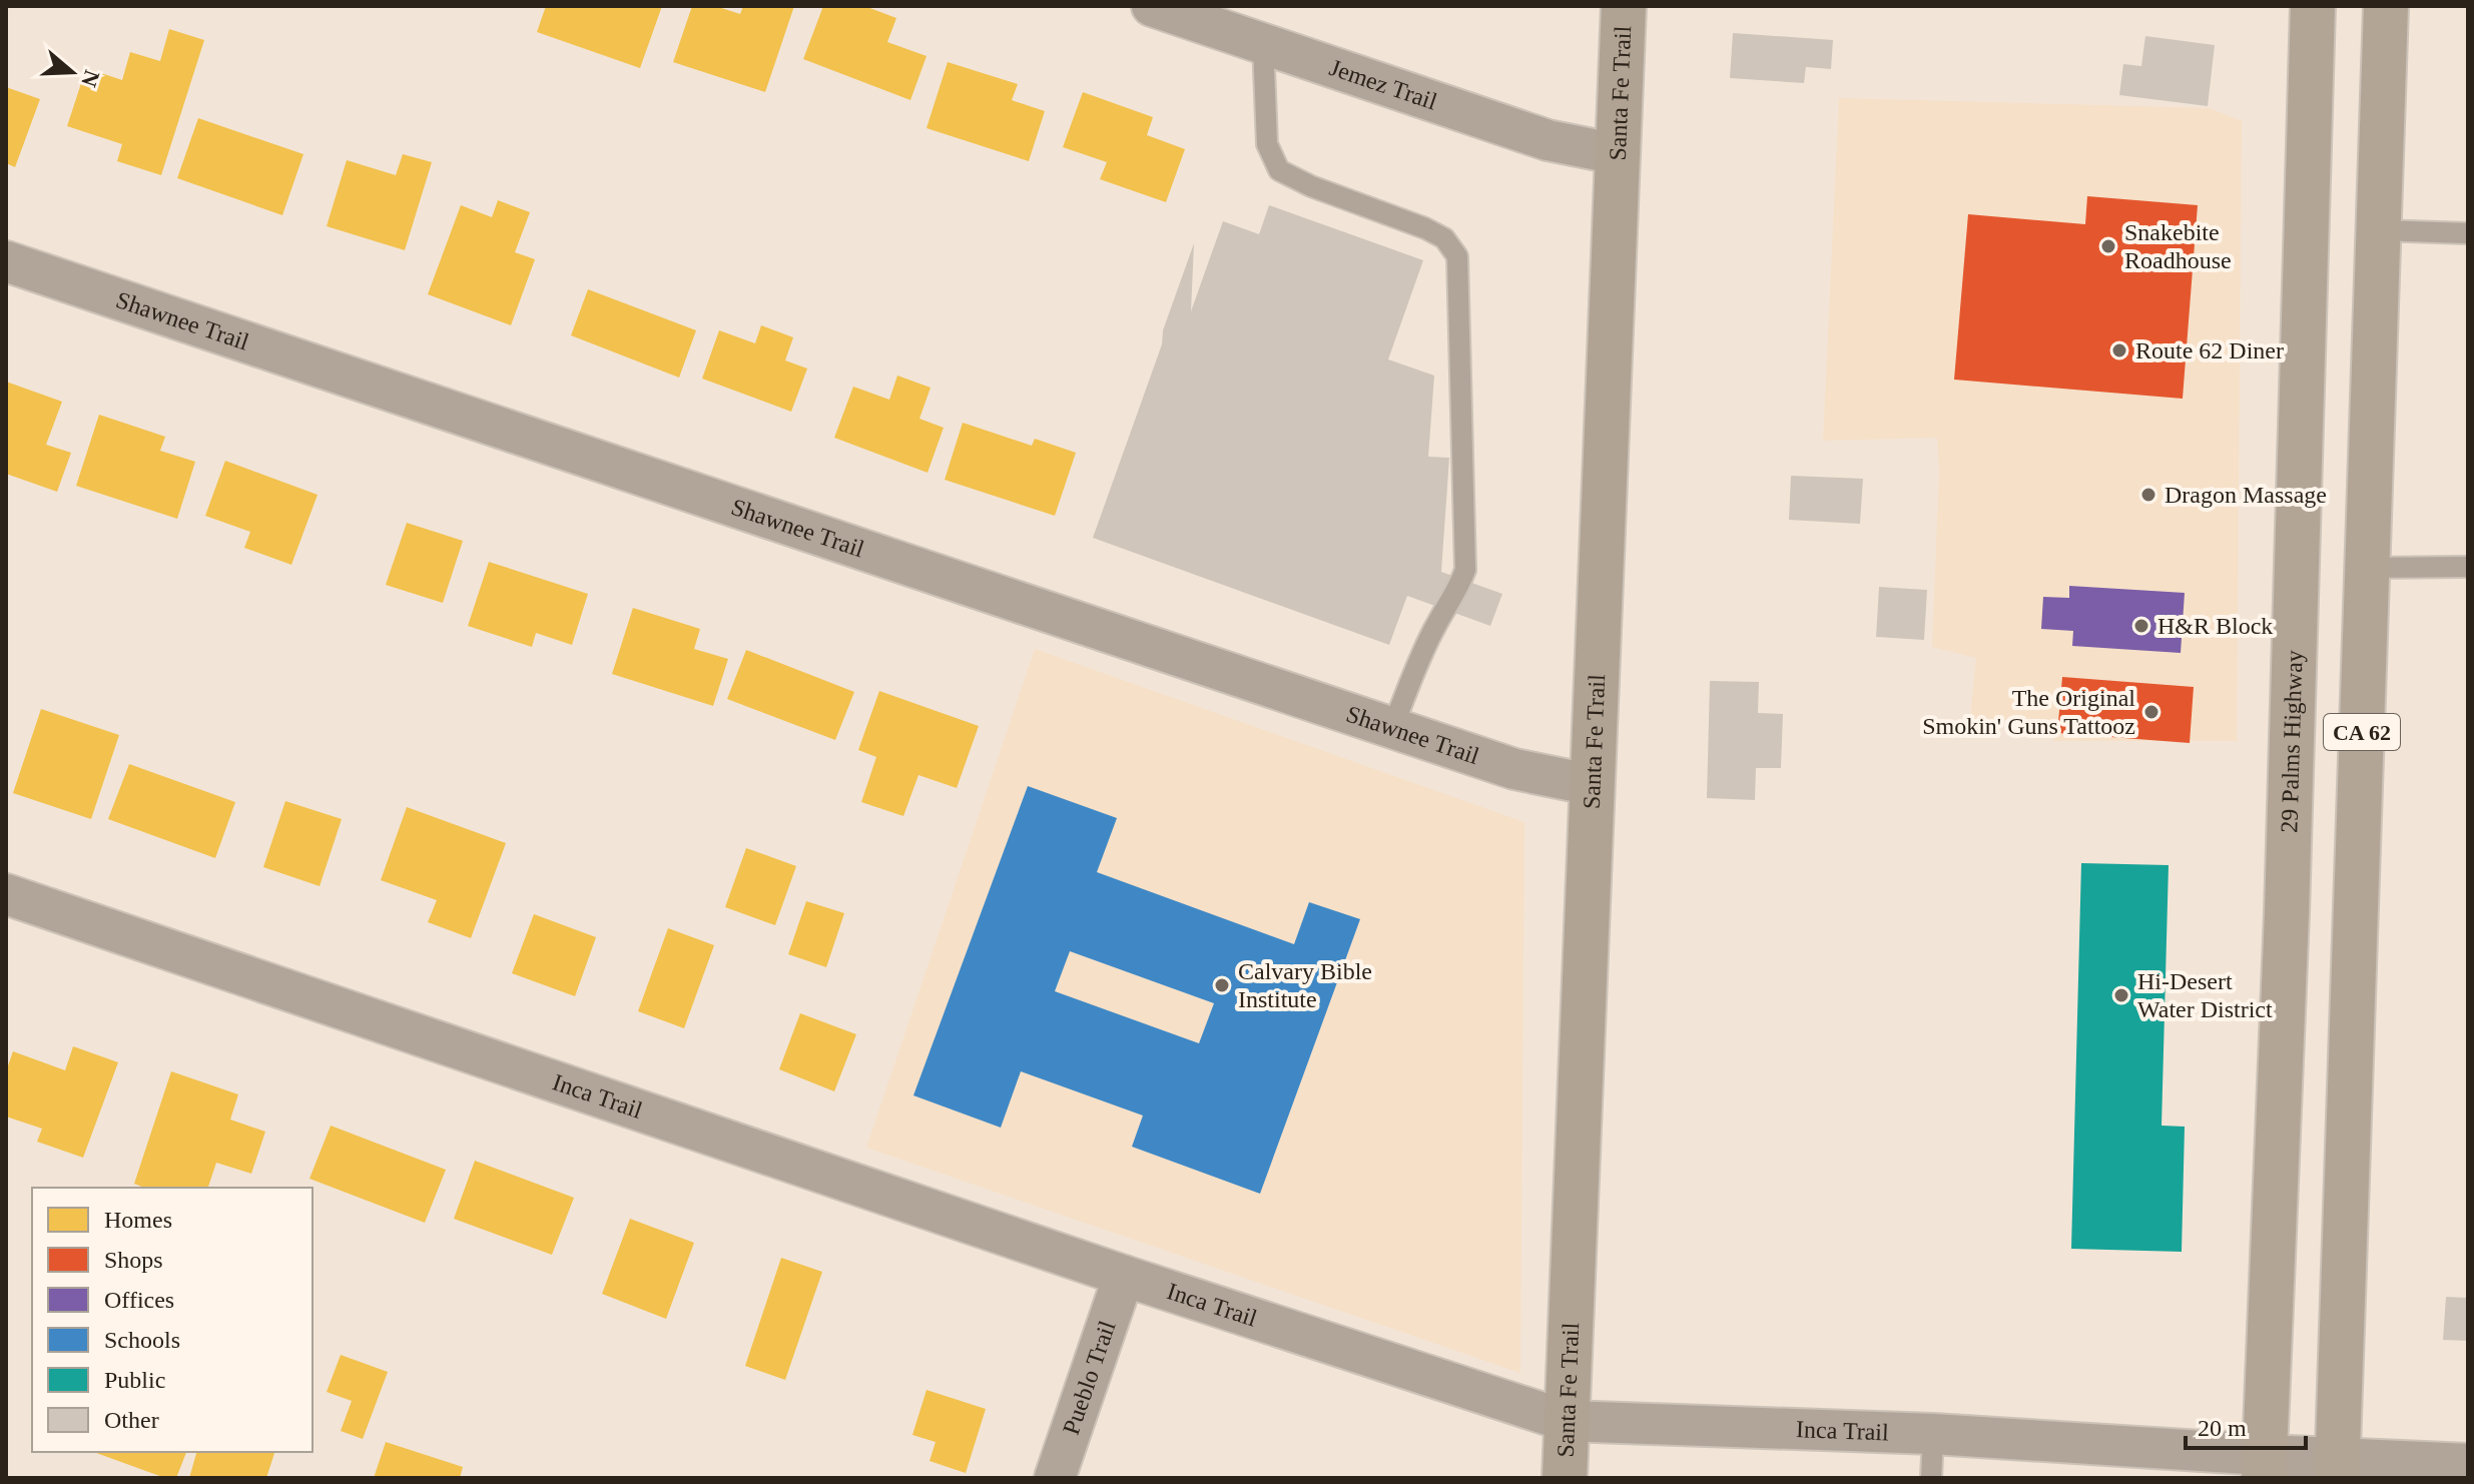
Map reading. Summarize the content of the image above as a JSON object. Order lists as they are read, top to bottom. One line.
{"streets":{"main road":["CA 62","29 Palms Highway"],"street":["Jemez Trail","Santa Fe Trail","Shawnee Trail","Inca Trail","Pueblo Trail"]},"crossings":[["Jemez Trail","Santa Fe Trail"],["Santa Fe Trail","Shawnee Trail"],["Santa Fe Trail","Inca Trail"],["CA 62","Inca Trail"],["29 Palms Highway","Inca Trail"],["Inca Trail","Pueblo Trail"]],"places":["Snakebite Roadhouse","Route 62 Diner","Dragon Massage","H&R Block","The Original Smokin' Guns Tattooz","Calvary Bible Institute","Hi-Desert Water District"],"legend":["Homes","Shops","Offices","Schools","Public","Other"],"scale_bar":"20 m","north":"right"}
